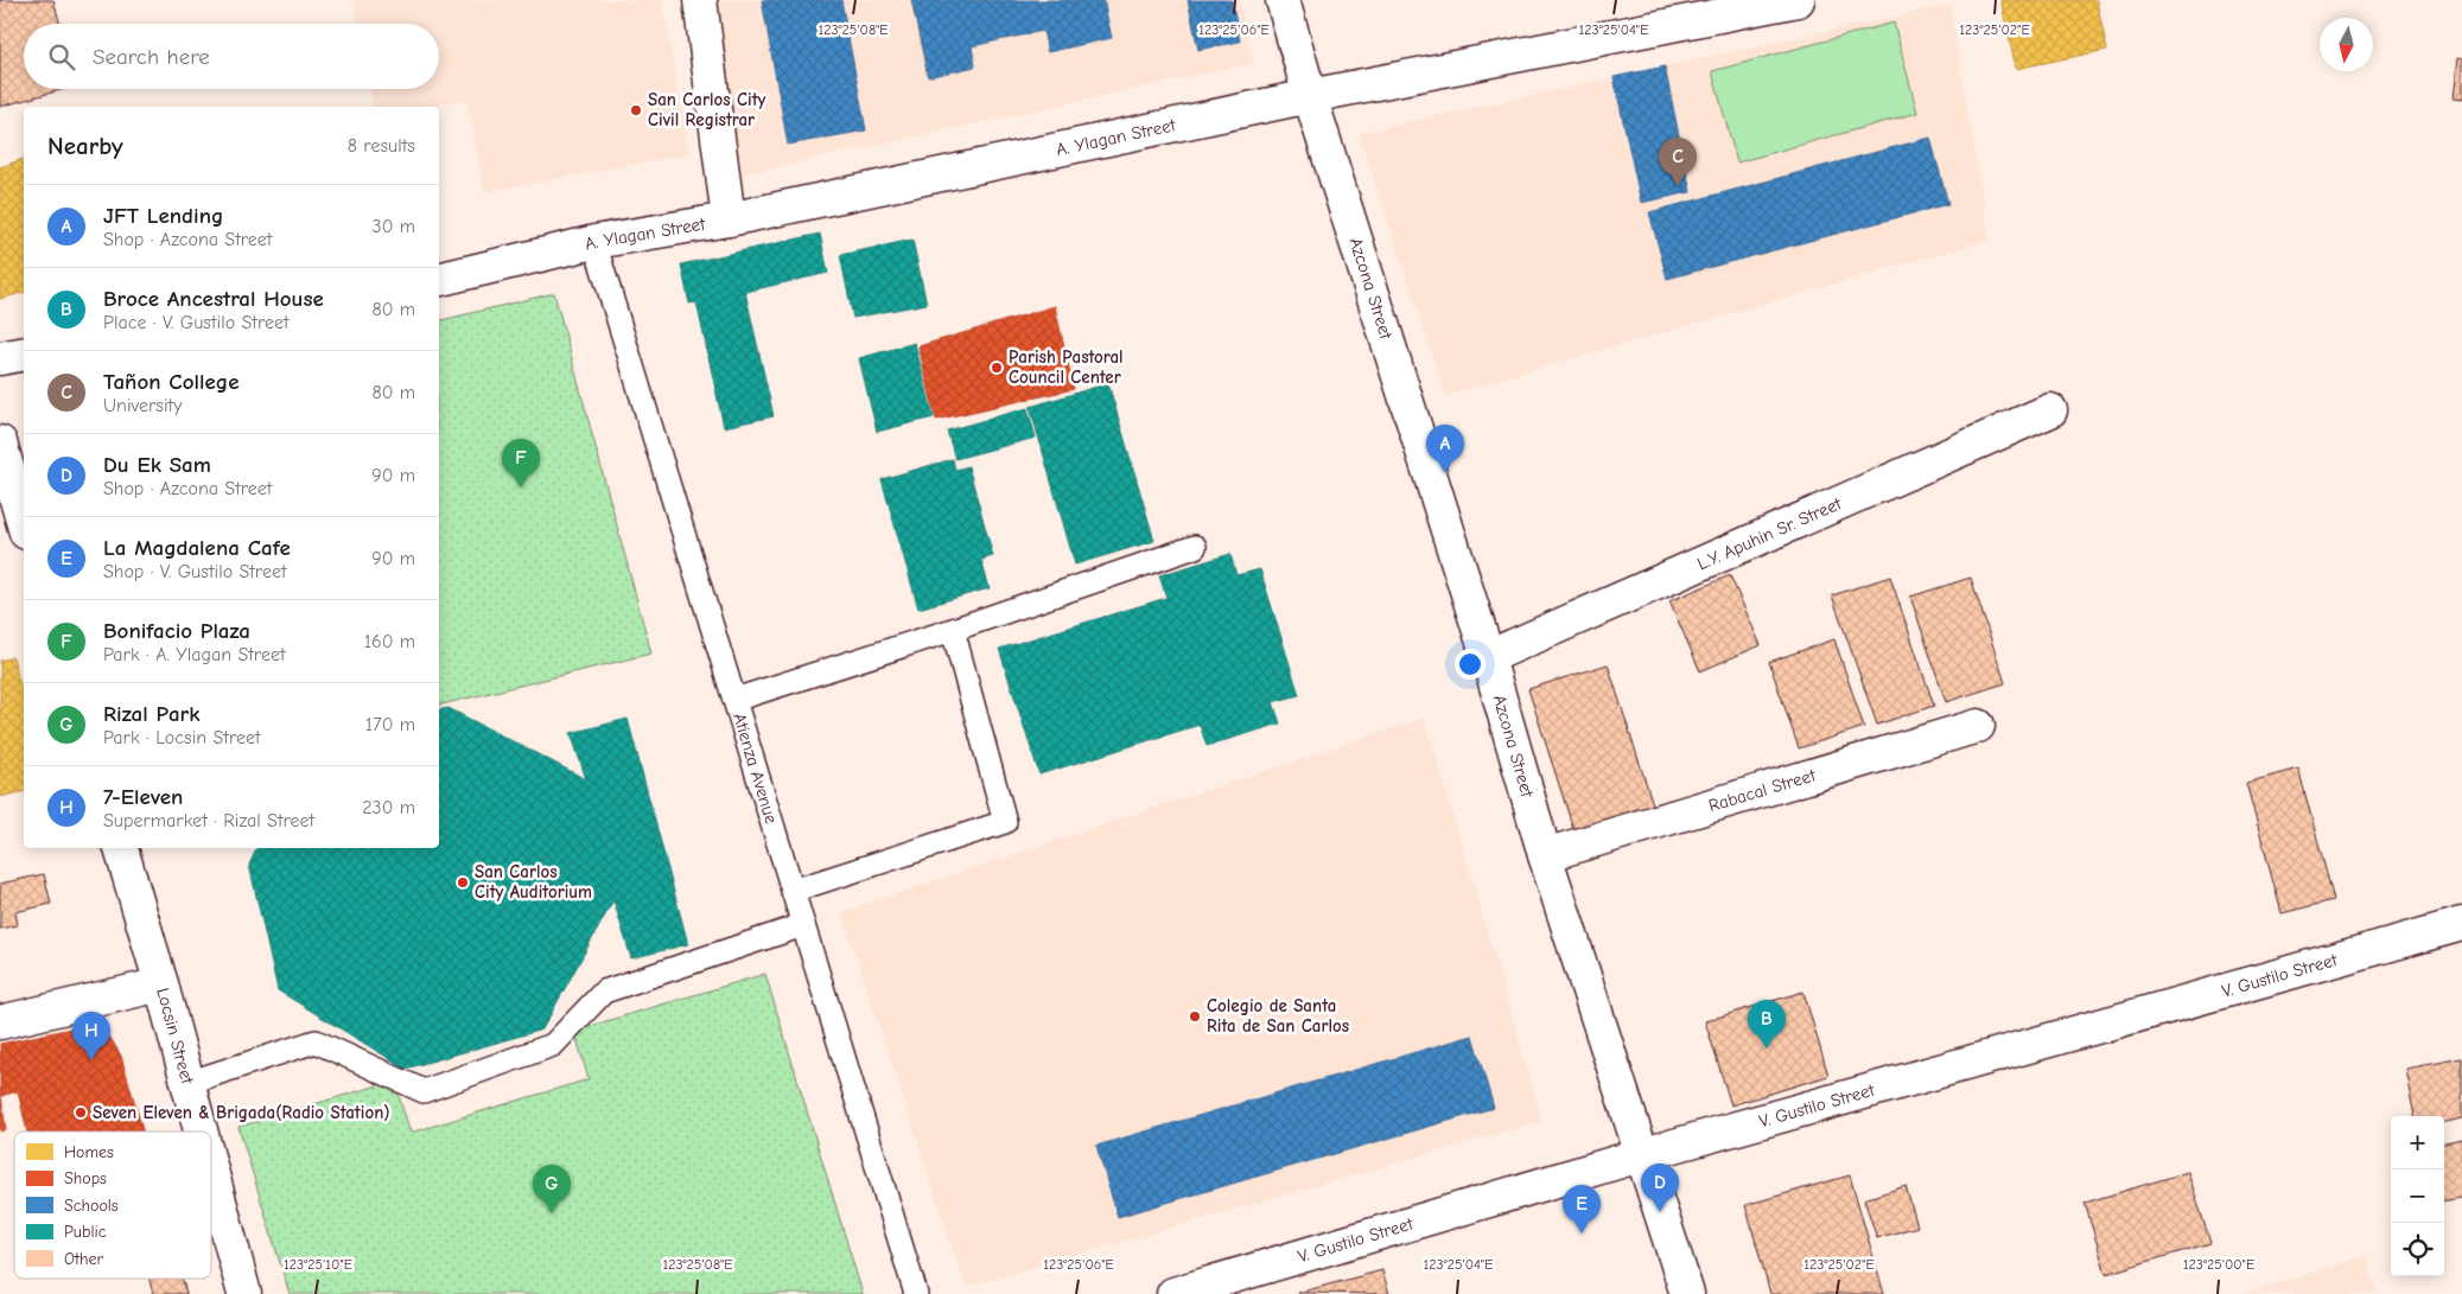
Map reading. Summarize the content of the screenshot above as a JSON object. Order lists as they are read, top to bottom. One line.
{"streets":{"street":["A. Ylagan Street","Azcona Street","L.Y. Apuhin Sr. Street","Rabacal Street","V. Gustilo Street","Locsin Street"],"lane":["Atienza Avenue"]},"crossings":[["A. Ylagan Street","Azcona Street"],["A. Ylagan Street","Atienza Avenue"],["Azcona Street","L.Y. Apuhin Sr. Street"],["Azcona Street","Rabacal Street"],["Azcona Street","V. Gustilo Street"]],"places":["San Carlos City Civil Registrar","Parish Pastoral Council Center","San Carlos City Auditorium","Colegio de Santa Rita de San Carlos","Seven Eleven & Brigada(Radio Station)"],"legend":["Homes","Shops","Schools","Public","Other"],"north":"bottom","page":{"search":"Search here","heading":["Nearby","8 results"],"pins":["C","A","F","B","H","D","G","E"],"list":[{"mark":"A","name":"JFT Lending","note":"Shop · Azcona Street","value":"30 m"},{"mark":"B","name":"Broce Ancestral House","note":"Place · V. Gustilo Street","value":"80 m"},{"mark":"C","name":"Tañon College","note":"University","value":"80 m"},{"mark":"D","name":"Du Ek Sam","note":"Shop · Azcona Street","value":"90 m"},{"mark":"E","name":"La Magdalena Cafe","note":"Shop · V. Gustilo Street","value":"90 m"},{"mark":"F","name":"Bonifacio Plaza","note":"Park · A. Ylagan Street","value":"160 m"},{"mark":"G","name":"Rizal Park","note":"Park · Locsin Street","value":"170 m"},{"mark":"H","name":"7-Eleven","note":"Supermarket · Rizal Street","value":"230 m"}],"map_buttons":["+","−"]},"coordinates":["123°25'08\"E","123°25'06\"E","123°25'04\"E","123°25'02\"E","123°25'10\"E","123°25'00\"E"]}
